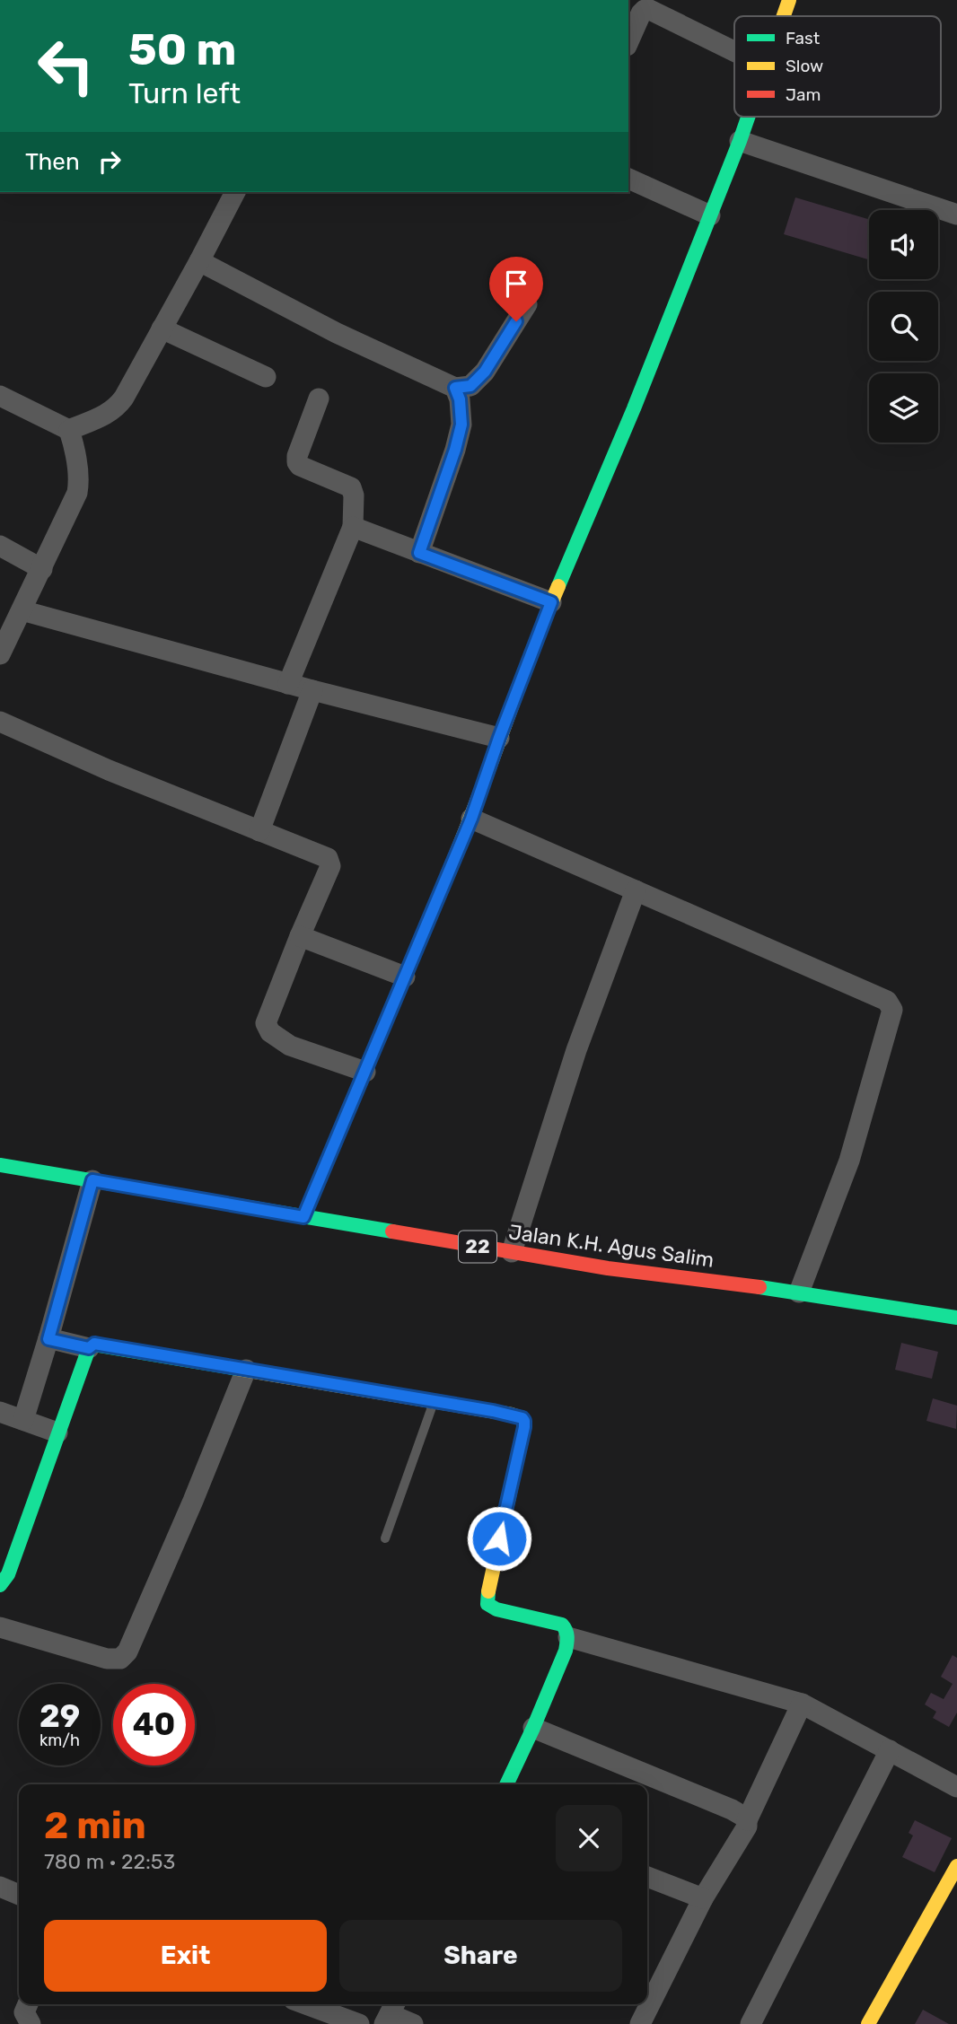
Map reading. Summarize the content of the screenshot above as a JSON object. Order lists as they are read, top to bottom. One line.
{"streets":{"main road":["Jalan K.H. Agus Salim","22"]},"legend":["Fast","Slow","Jam"],"page":{"turn":["50 m","Turn left"],"then":"Then","speed":"29 km/h","limit":"40","heading":["2 min","780 m · 22:53"],"buttons":["Exit","Share"]}}
